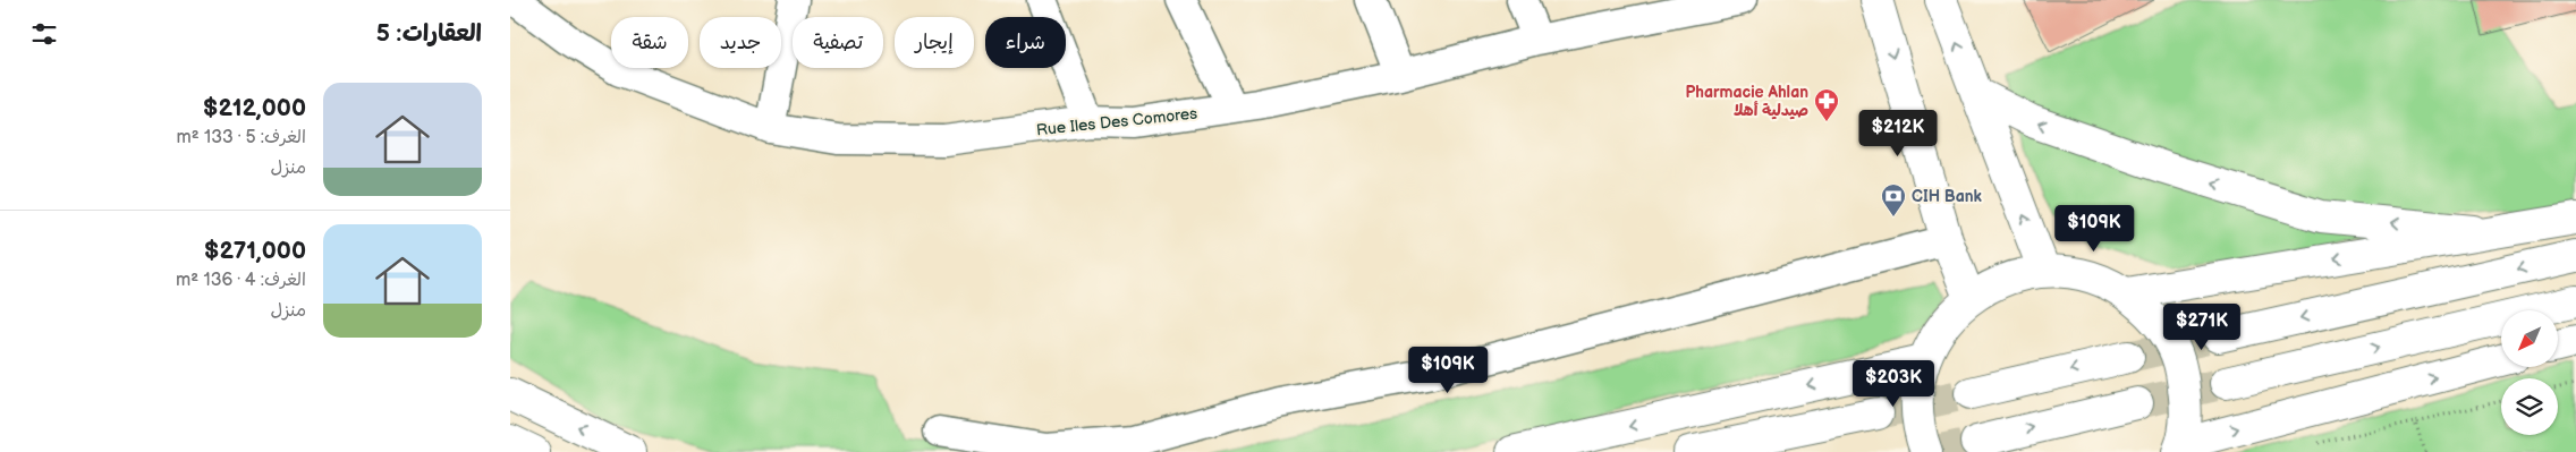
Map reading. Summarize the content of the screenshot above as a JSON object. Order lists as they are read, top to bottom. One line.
{"streets":{"street":["Rue Iles Des Comores"]},"places":{"pharmacy":["Pharmacie Ahlan صيدلية أهلا"],"bank":["CIH Bank"]},"north":"bottom left","page":{"heading":"العقارات: 5","chip":["شراء","إيجار","تصفية","جديد","شقة"],"list":[{"name":"$212,000","note":"الغرف: 5 · 133 m² · منزل"},{"name":"$271,000","note":"الغرف: 4 · 136 m² · منزل"}],"price":["$212K","$109K","$271K","$109K","$203K"]}}
